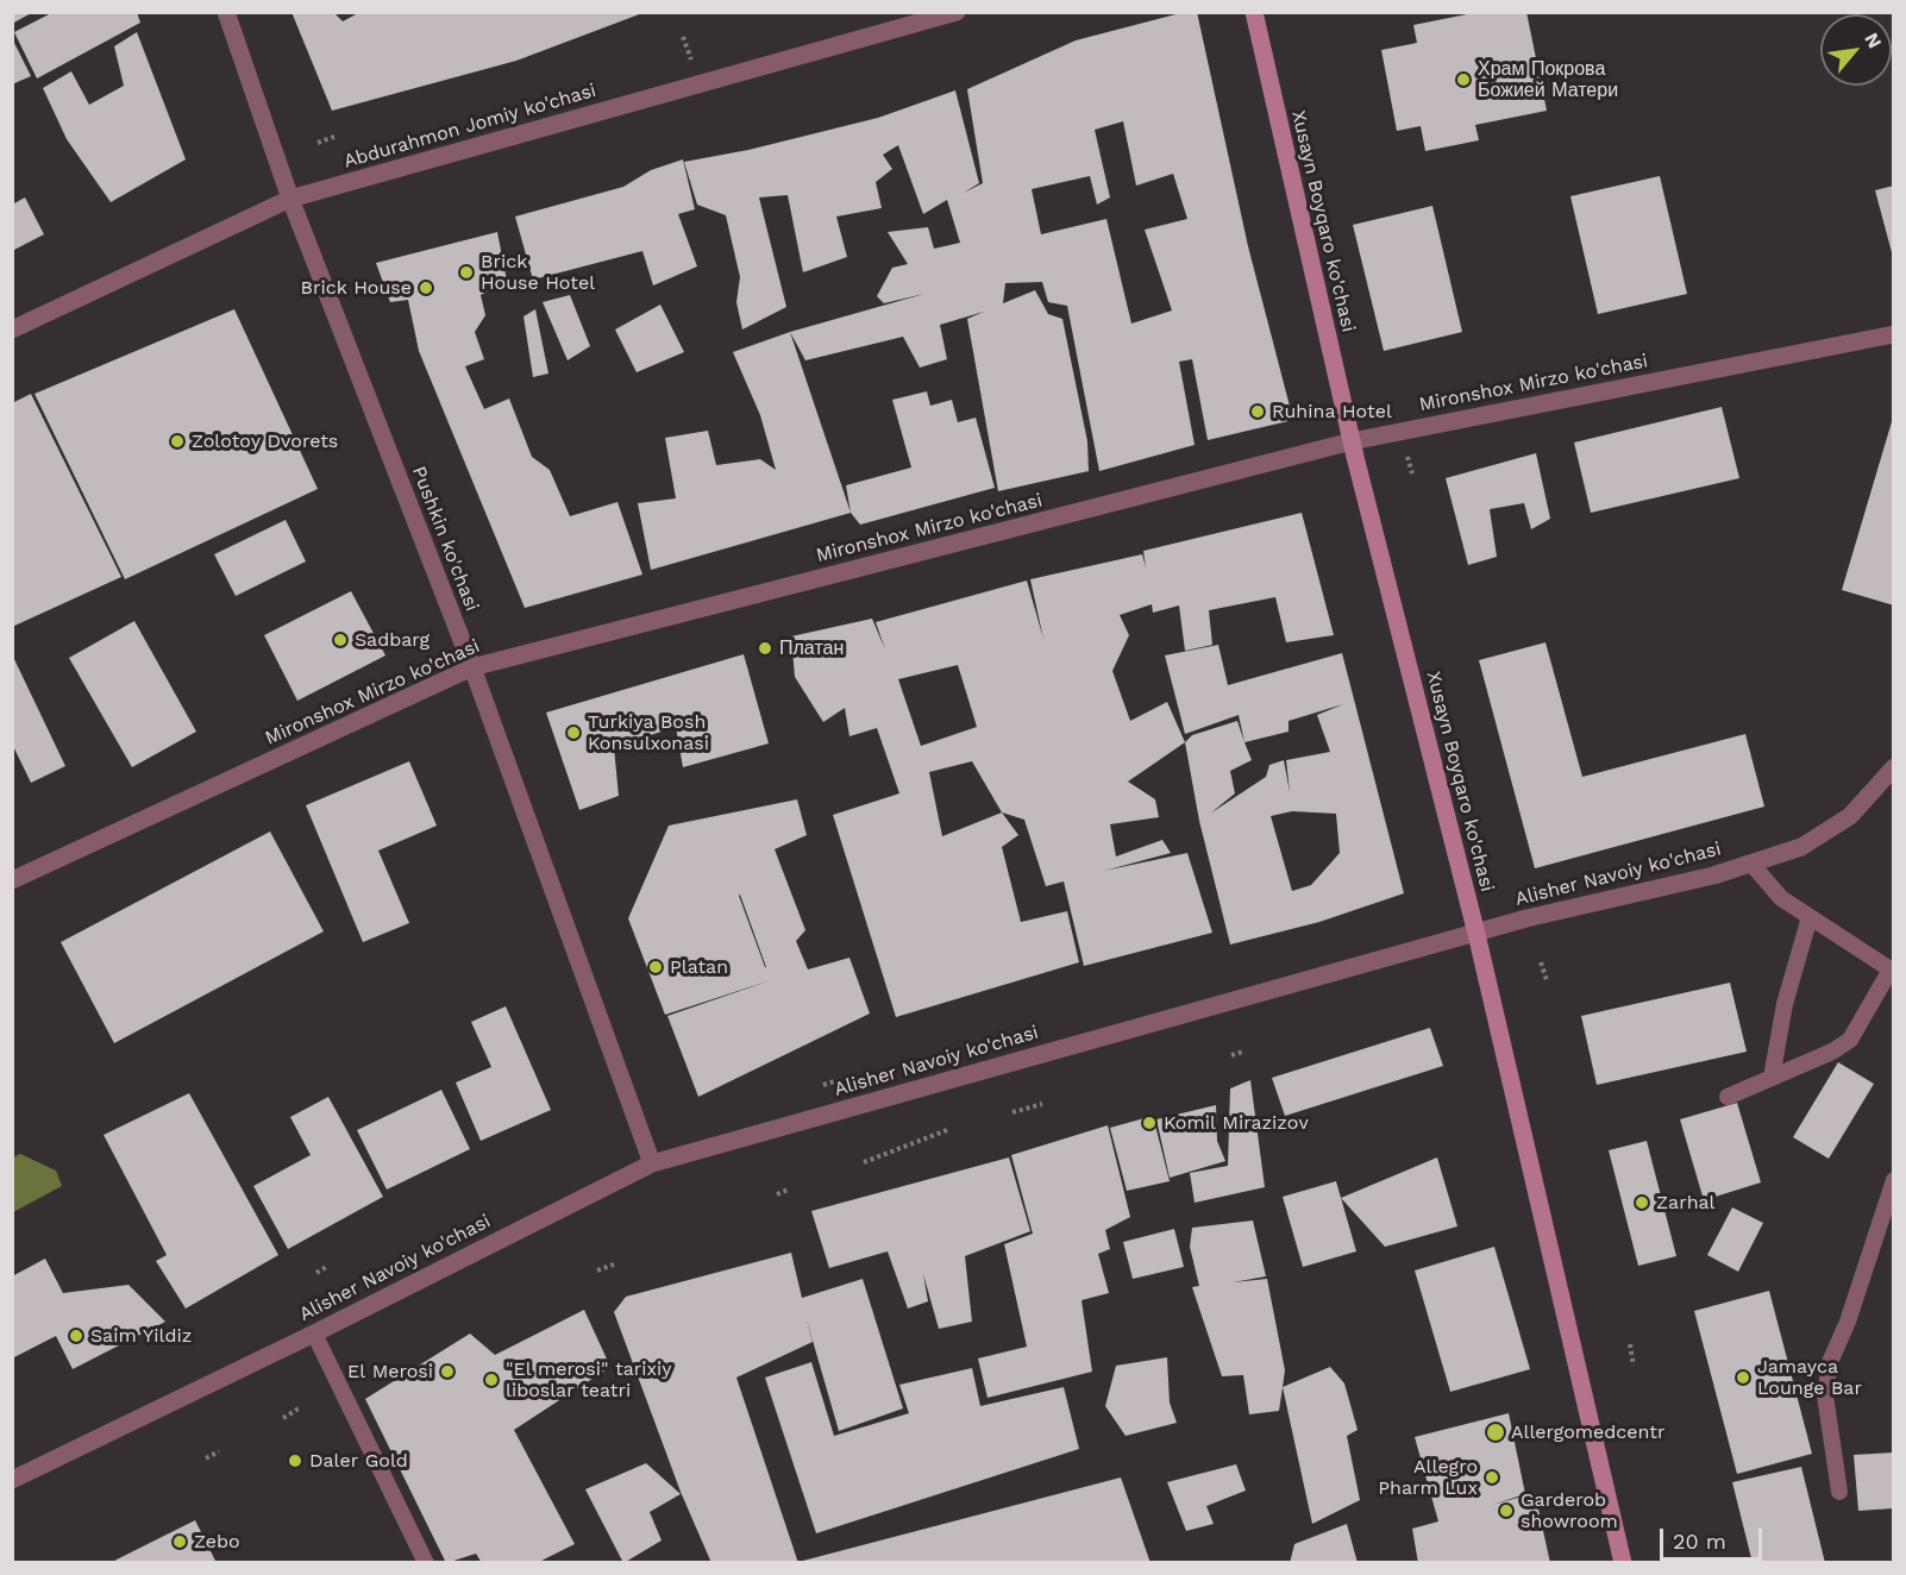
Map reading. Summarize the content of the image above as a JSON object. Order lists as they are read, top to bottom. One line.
{"streets":{"main road":["Xusayn Boyqaro ko'chasi"],"street":["Abdurahmon Jomiy ko'chasi","Mironshox Mirzo ko'chasi","Pushkin ko'chasi","Alisher Navoiy ko'chasi"]},"crossings":[["Abdurahmon Jomiy ko'chasi","Pushkin ko'chasi"],["Xusayn Boyqaro ko'chasi","Mironshox Mirzo ko'chasi"],["Xusayn Boyqaro ko'chasi","Alisher Navoiy ko'chasi"],["Mironshox Mirzo ko'chasi","Pushkin ko'chasi"],["Pushkin ko'chasi","Alisher Navoiy ko'chasi"]],"places":["Храм Покрова Божией Матери","Brick House Hotel","Brick House","Ruhina Hotel","Zolotoy Dvorets","Sadbarg","Платан","Turkiya Bosh Konsulxonasi","Platan","Komil Mirazizov","Zarhal","Saim Yildiz","El Merosi","Jamayca Lounge Bar","\"El merosi\" tarixiy liboslar teatri","Allergomedcentr","Daler Gold","Allegro Pharm Lux","Garderob showroom","Zebo"],"scale_bar":"20 m","north":"top right"}
